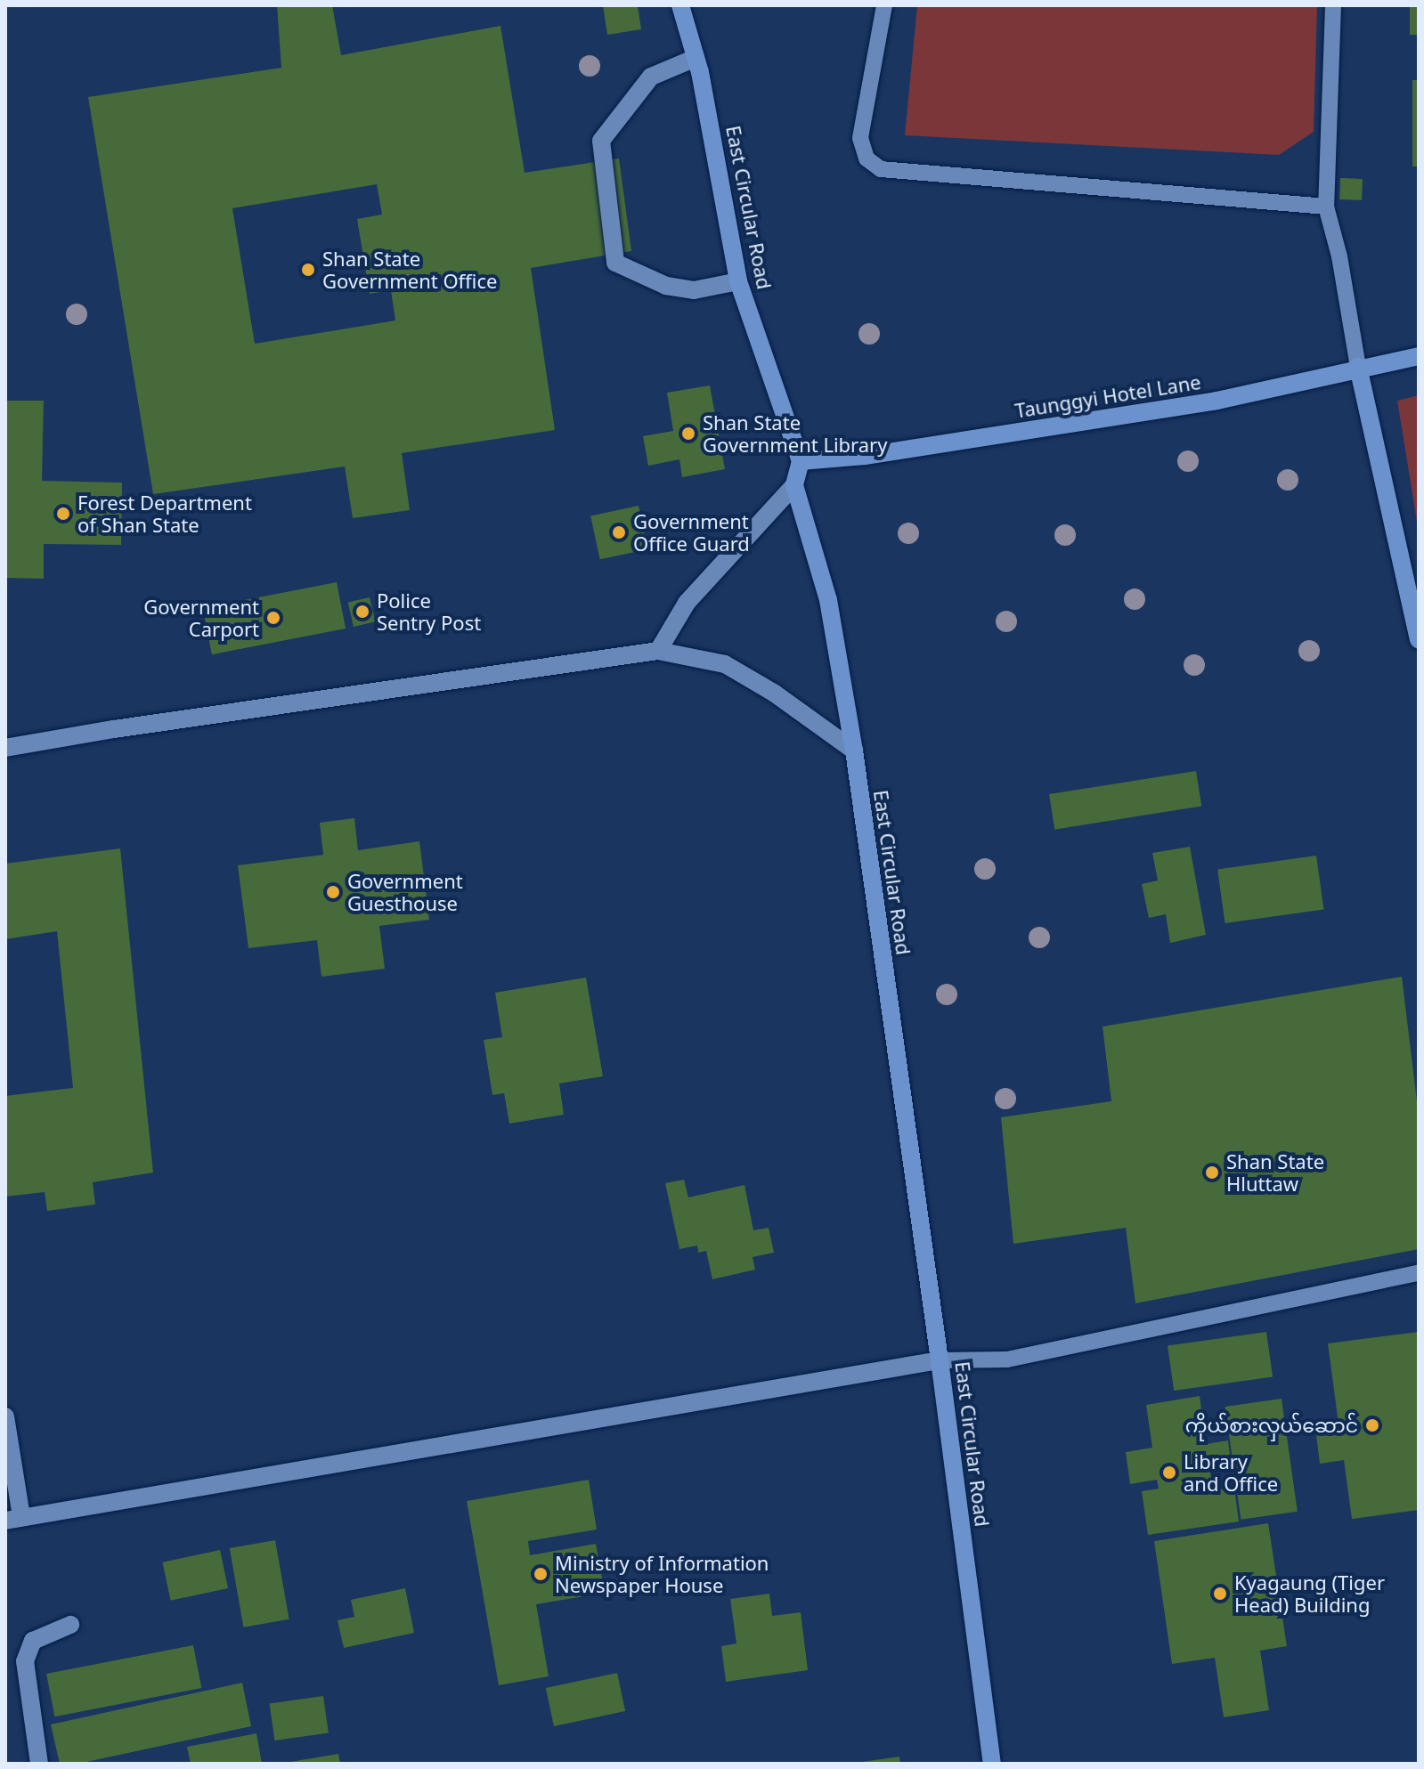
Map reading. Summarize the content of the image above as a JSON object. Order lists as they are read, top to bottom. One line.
{"streets":{"street":["East Circular Road","Taunggyi Hotel Lane"]},"crossings":[["East Circular Road","Taunggyi Hotel Lane"]],"places":["Shan State Government Office","Shan State Government Library","Forest Department of Shan State","Government Office Guard","Police Sentry Post","Government Carport","Government Guesthouse","Shan State Hluttaw","ကိုယ်စားလှယ်ဆောင်","Library and Office","Ministry of Information Newspaper House","Kyagaung (Tiger Head) Building"]}
